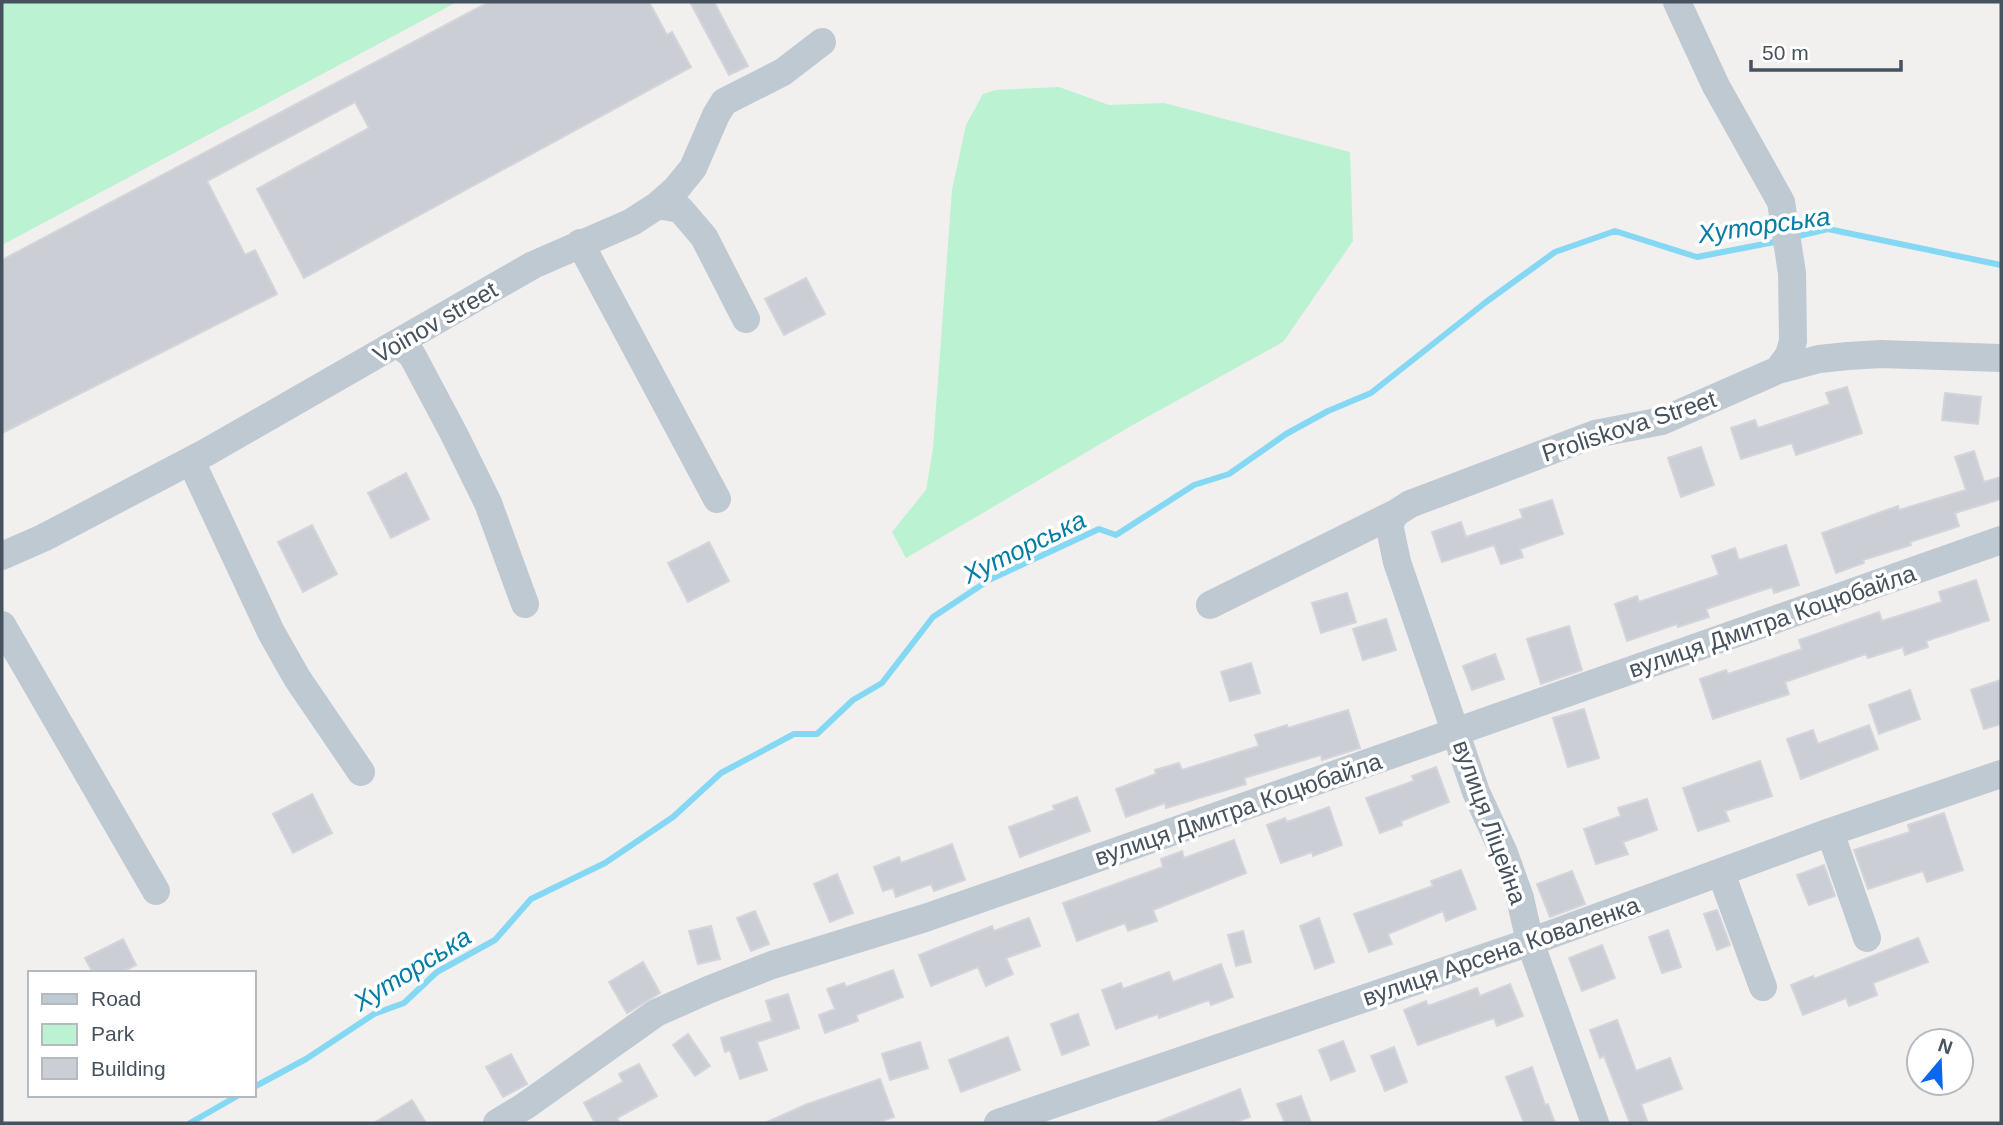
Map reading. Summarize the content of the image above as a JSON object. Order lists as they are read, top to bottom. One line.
{"streets":{"street":["Voinov street","Proliskova Street","вулиця Дмитра Коцюбайла","вулиця Ліцейна","вулиця Арсена Коваленка"]},"crossings":[["Proliskova Street","вулиця Ліцейна"],["вулиця Дмитра Коцюбайла","вулиця Ліцейна"],["вулиця Ліцейна","вулиця Арсена Коваленка"]],"water":["Хуторська"],"legend":["Road","Park","Building"],"scale_bar":"50 m","north":"top"}
